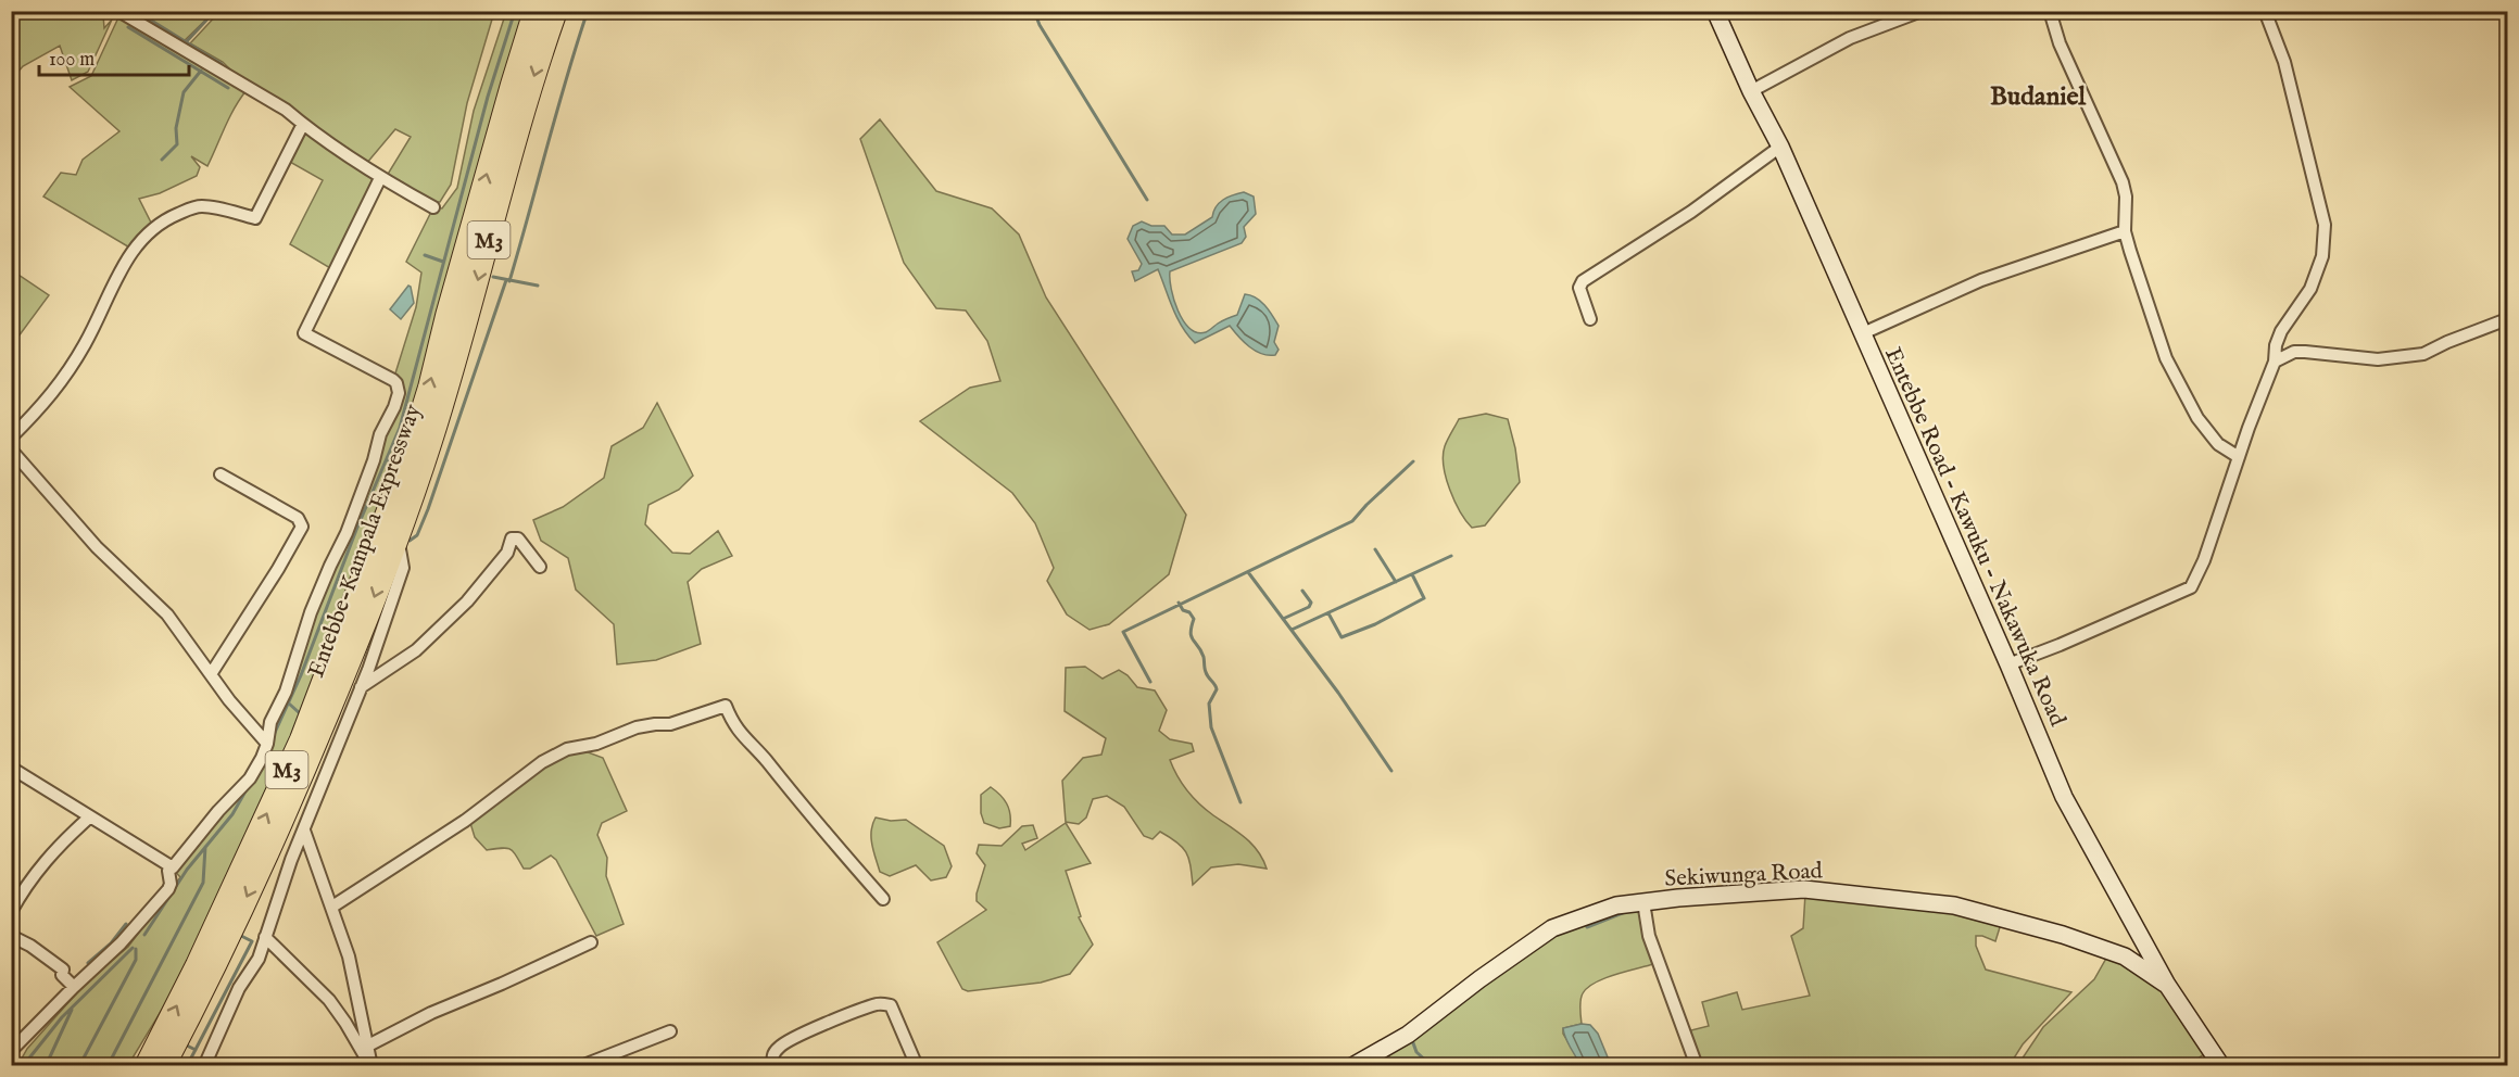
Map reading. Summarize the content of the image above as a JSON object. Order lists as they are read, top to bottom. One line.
{"streets":{"highway":["M3","Entebbe-Kampala Expressway"],"main road":["Entebbe Road - Kawuku - Nakawuka Road","Sekiwunga Road"]},"crossings":[["Entebbe Road - Kawuku - Nakawuka Road","Sekiwunga Road"]],"districts":["Budaniel"],"scale_bar":"100 m"}
